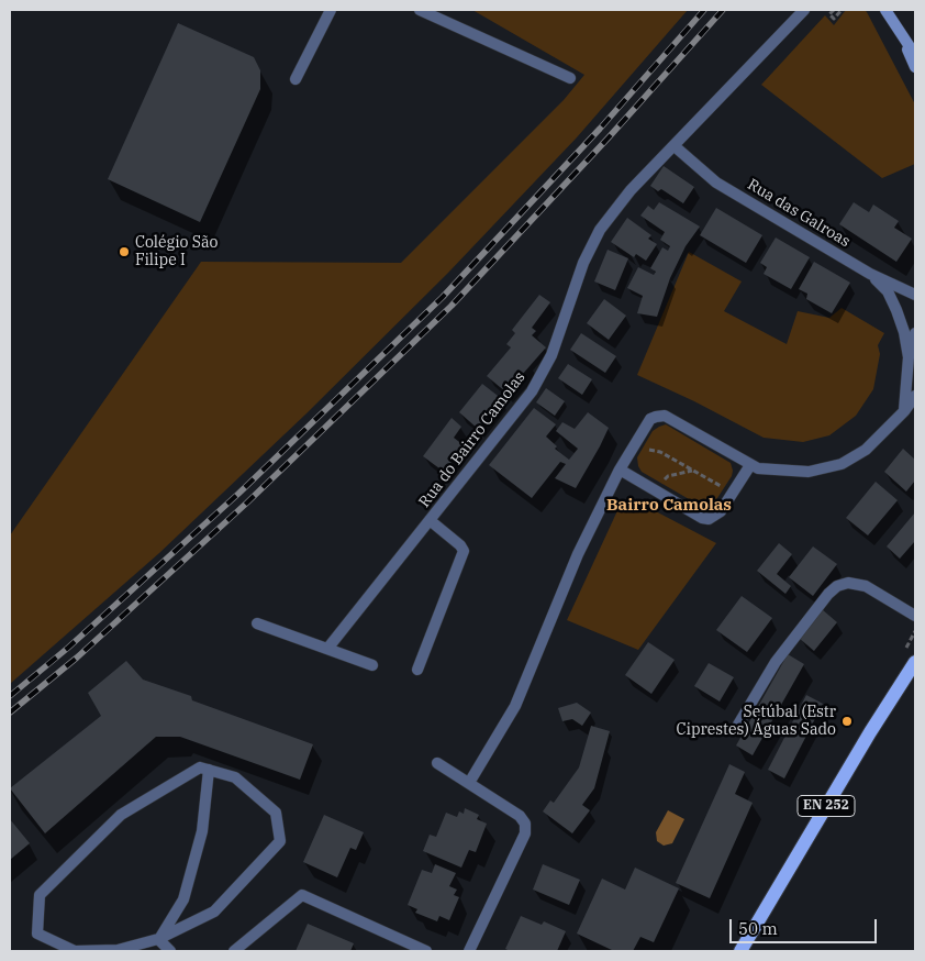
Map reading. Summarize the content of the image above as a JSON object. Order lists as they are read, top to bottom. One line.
{"streets":{"main road":["EN 252"],"street":["Rua das Galroas","Rua do Bairro Camolas"]},"crossings":[["Rua das Galroas","Rua do Bairro Camolas"]],"districts":["Bairro Camolas"],"places":["Colégio São Filipe I","Setúbal (Estr Ciprestes) Águas Sado"],"scale_bar":"50 m"}
